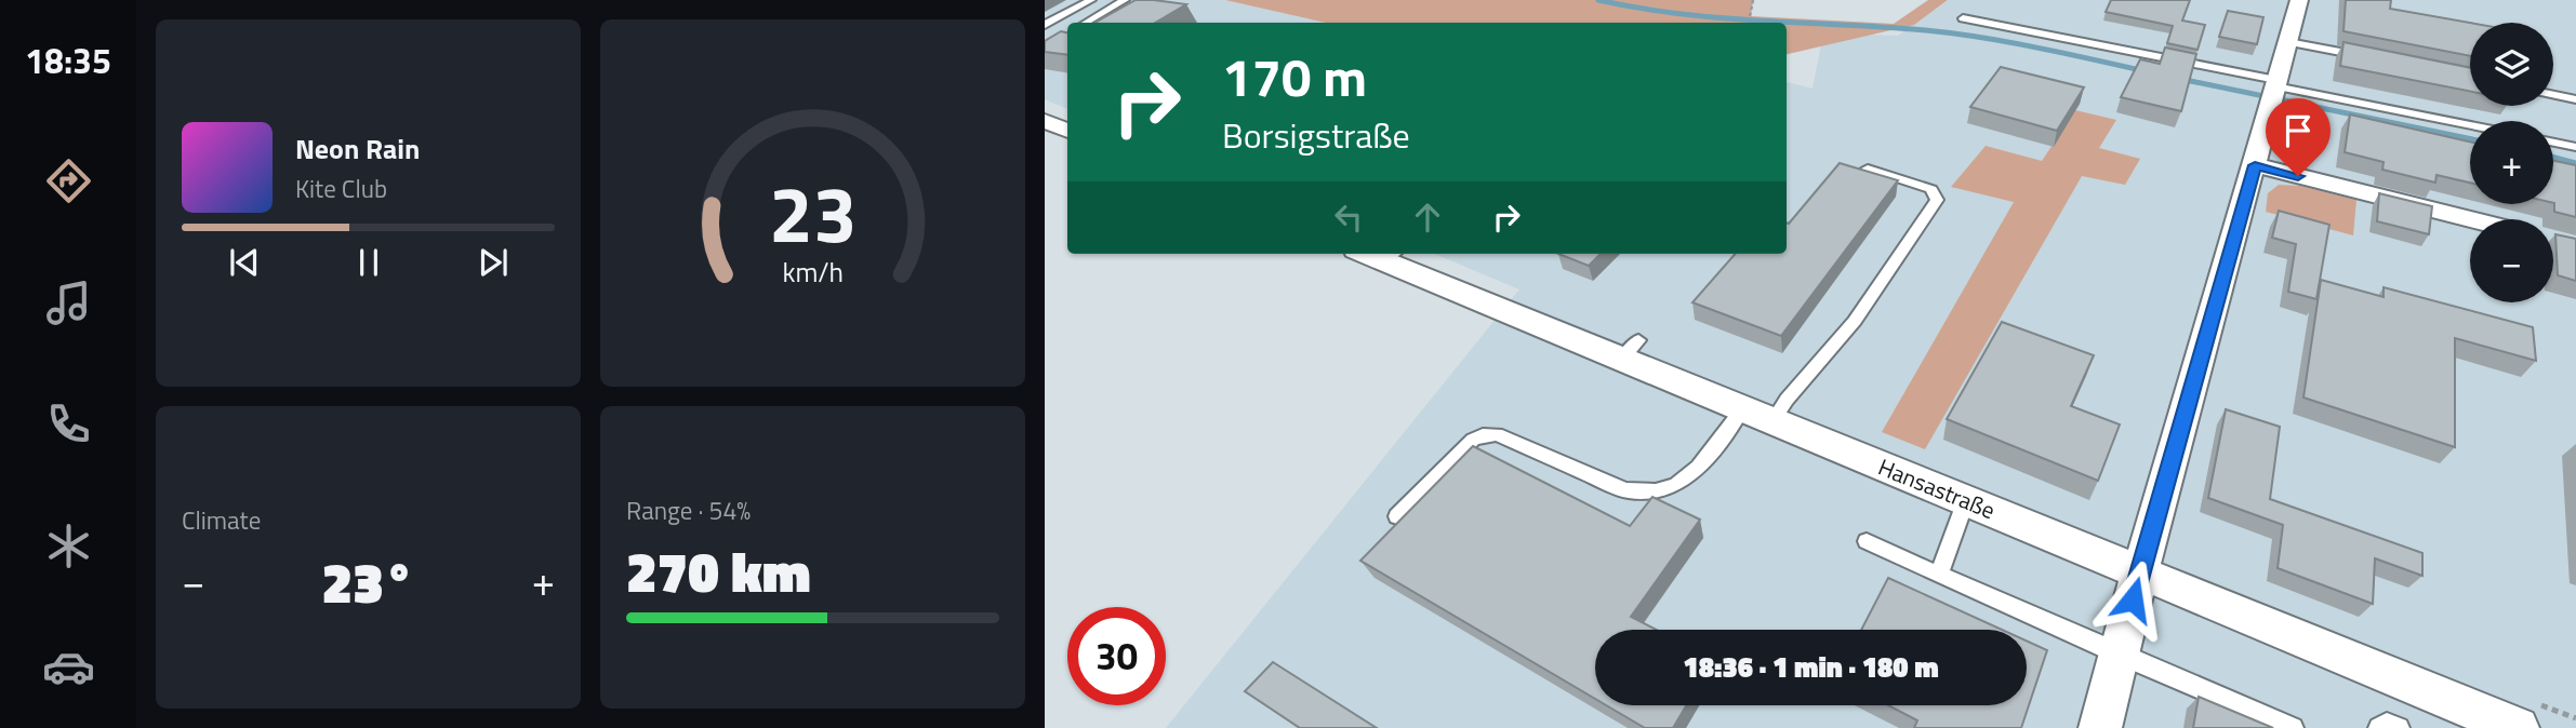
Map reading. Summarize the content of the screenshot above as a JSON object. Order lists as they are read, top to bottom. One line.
{"streets":{"street":["Hansastraße"]},"page":{"tabs":"18:35","map_buttons":["+","−"],"turn":["170 m","Borsigstraße"],"song":["Neon Rain","Kite Club"],"tile":["Climate",["Range · 54%","270 km"]],"heat":["−","23°","+"],"limit":"30","trip":"18:36 · 1 min · 180 m","gauge":["23","km/h"]}}
